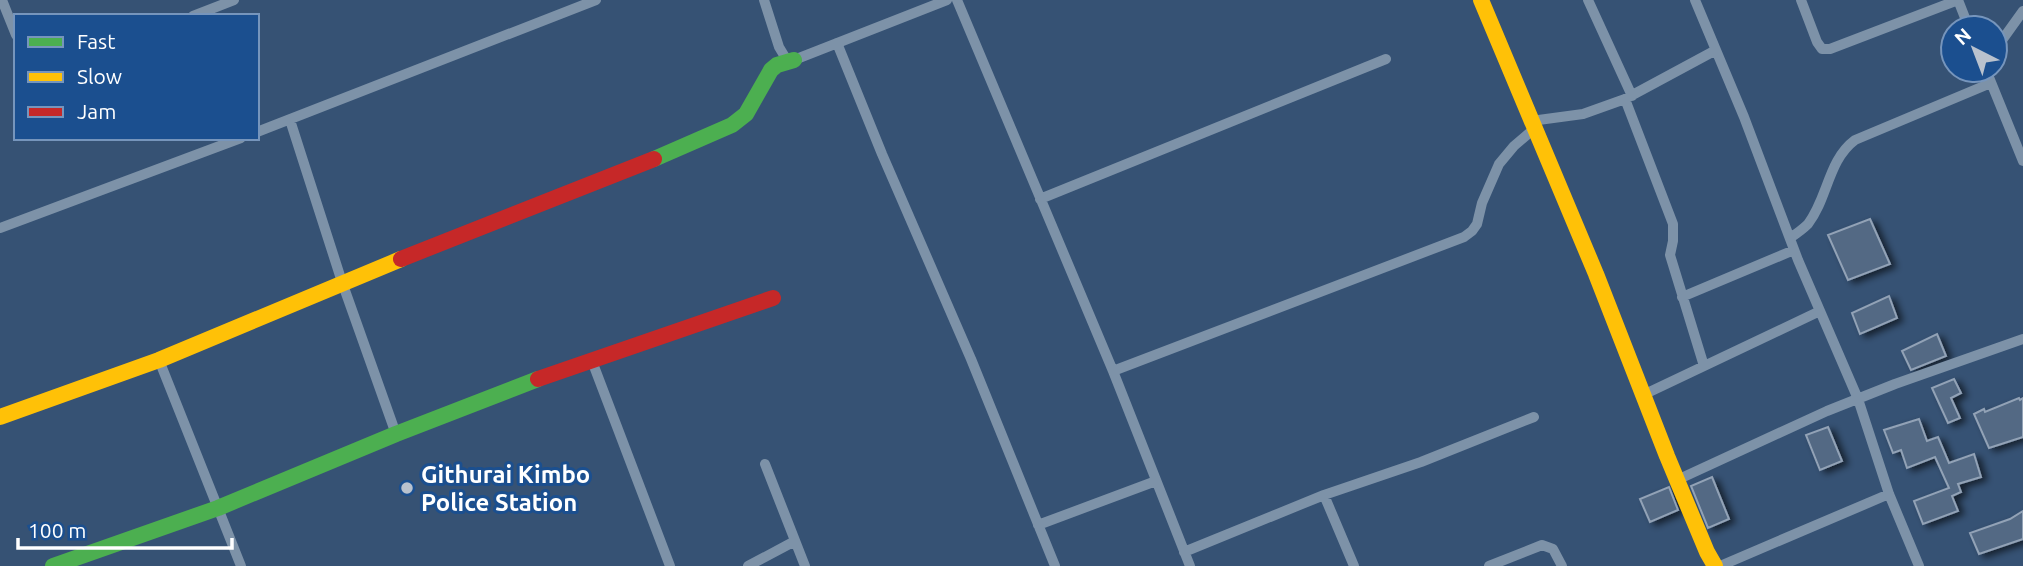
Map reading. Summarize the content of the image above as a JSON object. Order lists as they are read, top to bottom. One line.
{"places":["Githurai Kimbo Police Station"],"legend":["Fast","Slow","Jam"],"scale_bar":"100 m","north":"top left"}
